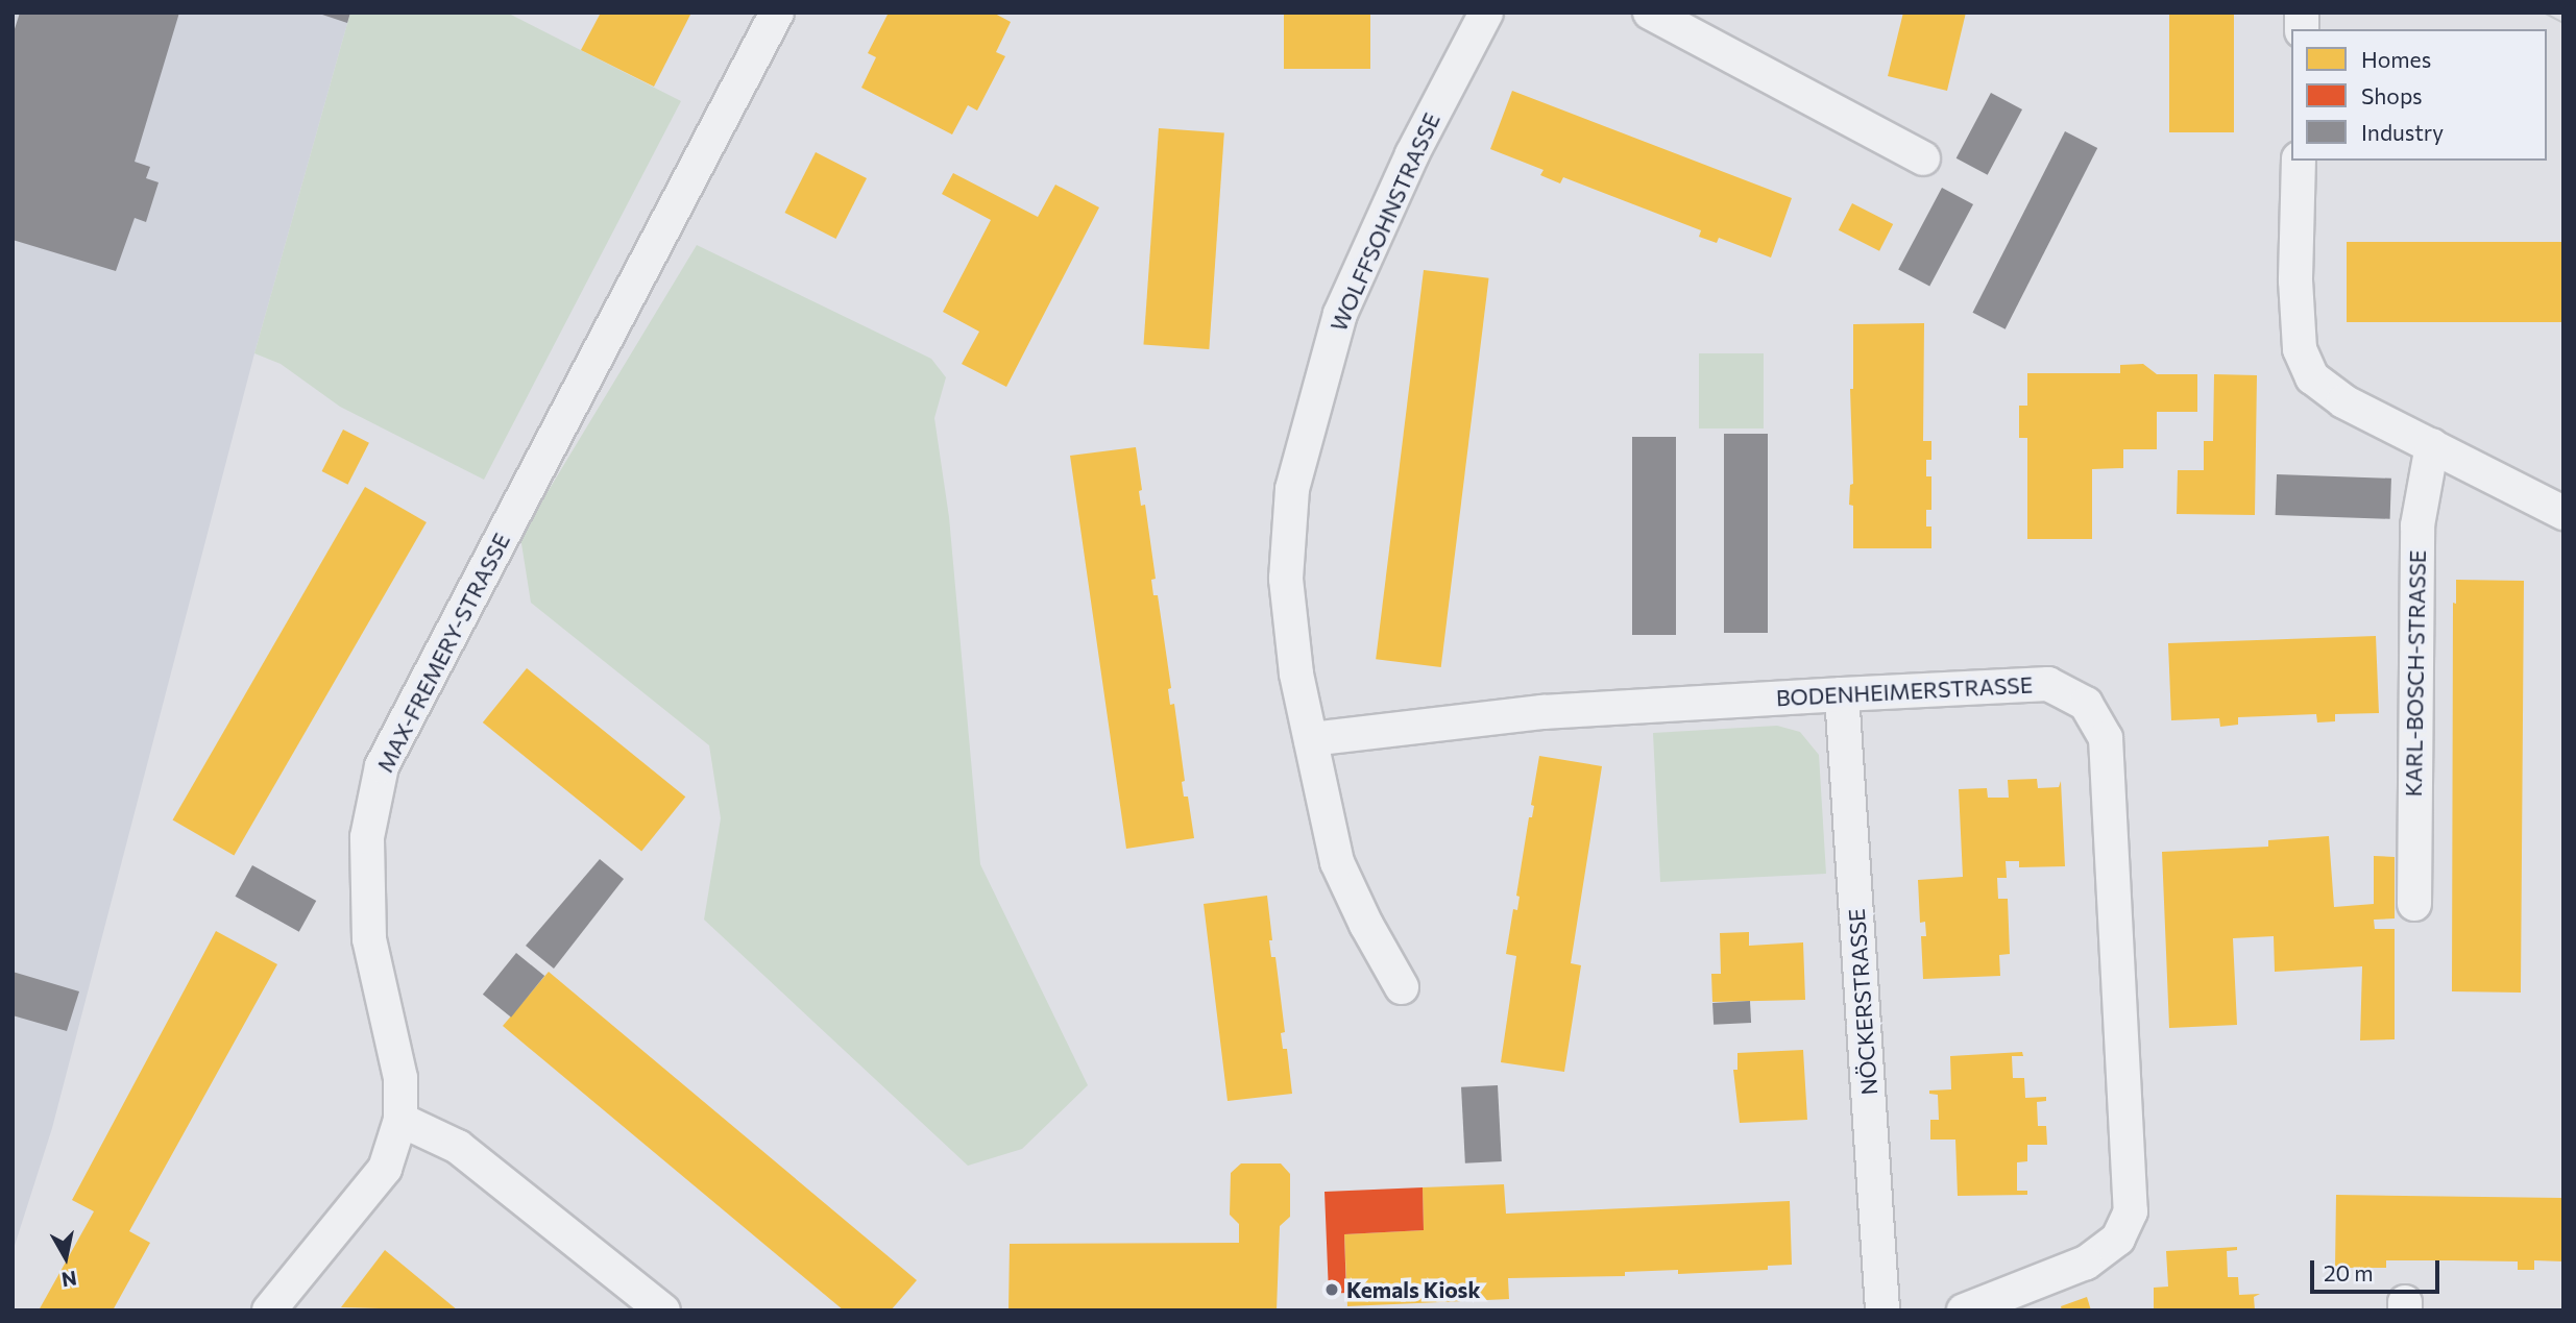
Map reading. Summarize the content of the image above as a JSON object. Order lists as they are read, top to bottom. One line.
{"streets":{"street":["WOLFFSOHNSTRASSE","MAX-FREMERY-STRASSE","KARL-BOSCH-STRASSE","BODENHEIMERSTRASSE","NÖCKERSTRASSE"]},"crossings":[["WOLFFSOHNSTRASSE","BODENHEIMERSTRASSE"],["BODENHEIMERSTRASSE","NÖCKERSTRASSE"]],"places":["Kemals Kiosk"],"legend":["Homes","Shops","Industry"],"scale_bar":"20 m","north":"bottom"}
